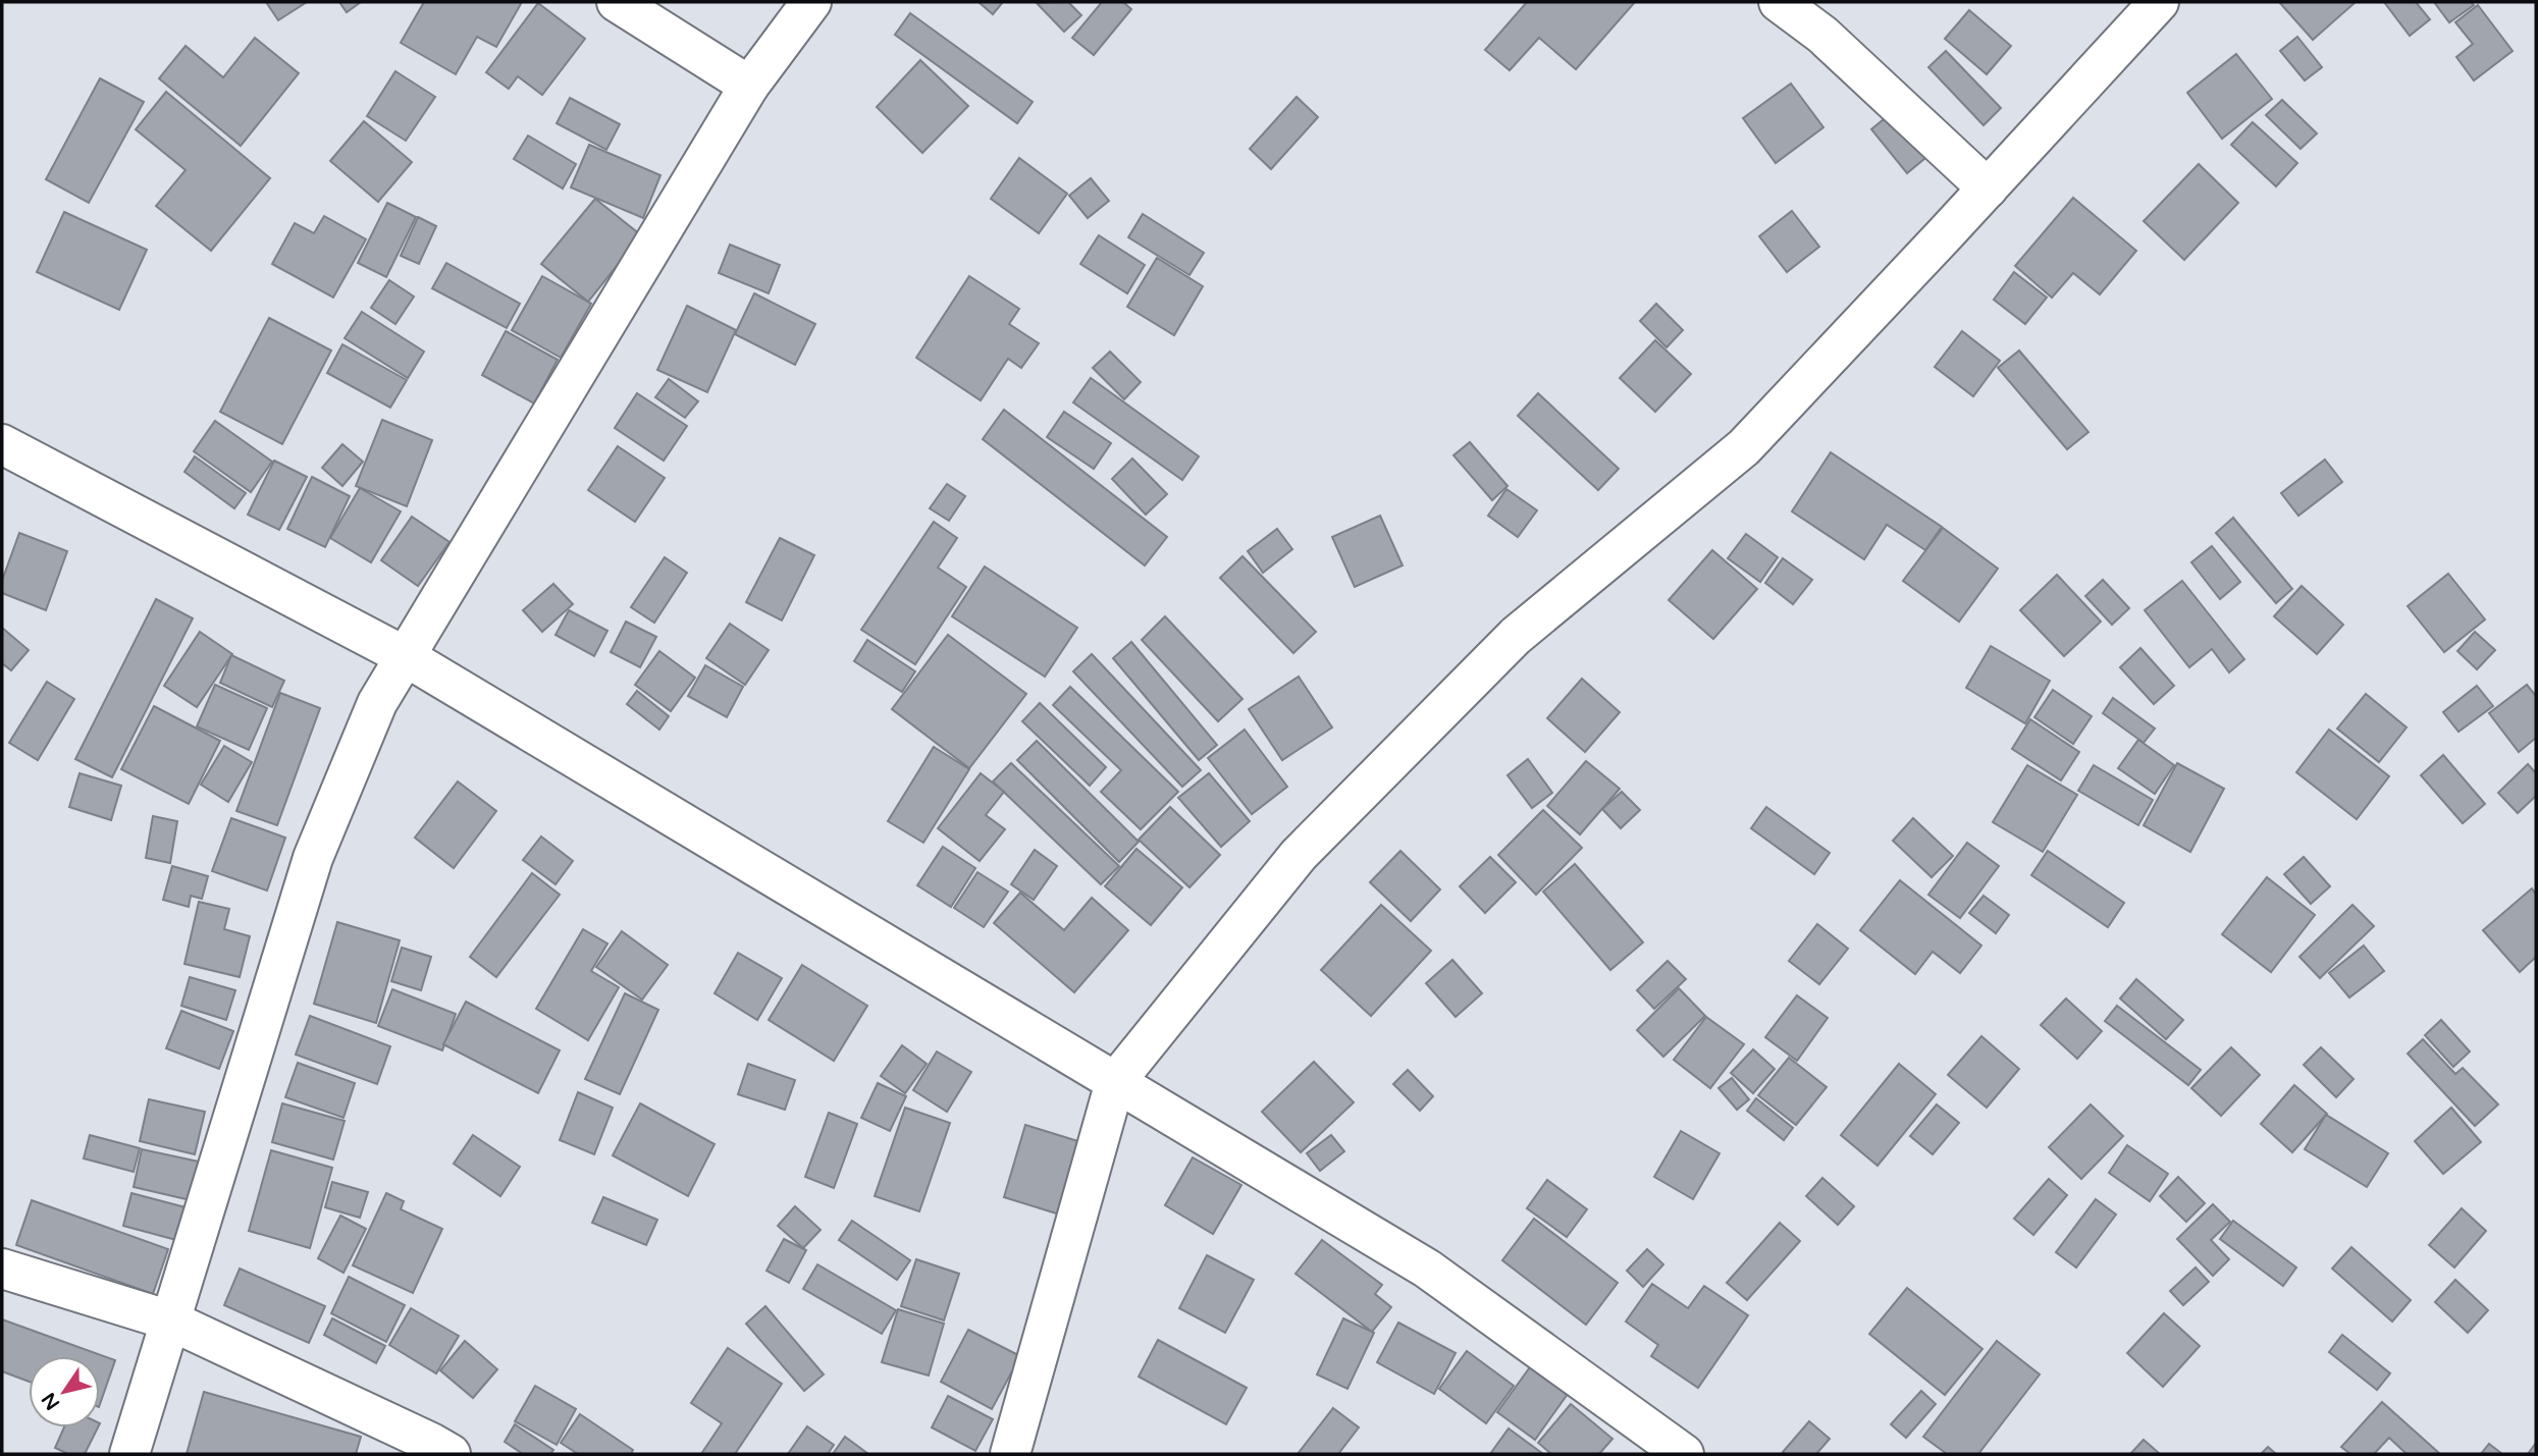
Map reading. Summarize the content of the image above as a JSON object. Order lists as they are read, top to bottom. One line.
{"north":"bottom left"}
